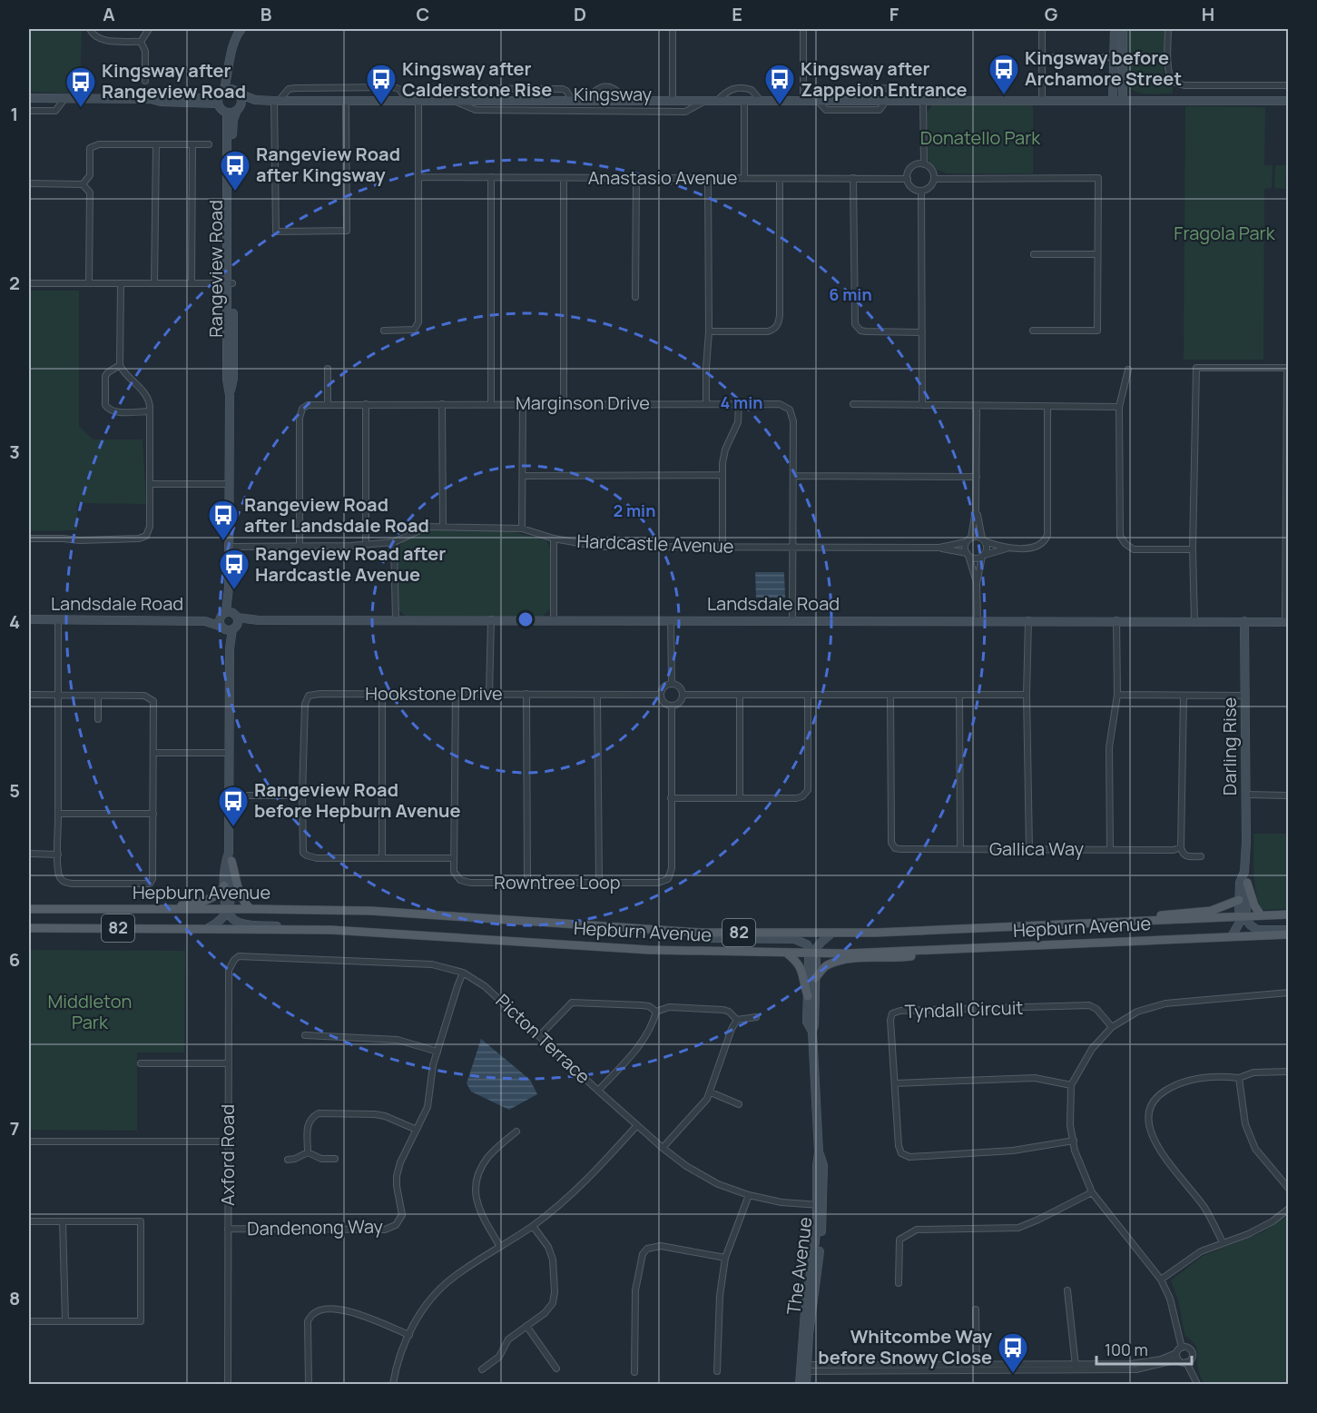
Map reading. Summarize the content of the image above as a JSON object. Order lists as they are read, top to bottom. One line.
{"streets":{"main road":["Hepburn Avenue","82"],"street":["Kingsway","Anastasio Avenue","Rangeview Road","Marginson Drive","Hardcastle Avenue","Landsdale Road","Hookstone Drive","Darling Rise","Gallica Way","Rowntree Loop","Tyndall Circuit","Picton Terrace","Axford Road","Dandenong Way","The Avenue"]},"crossings":[["Kingsway","Rangeview Road"],["Rangeview Road","Hardcastle Avenue"],["Rangeview Road","Landsdale Road"],["Marginson Drive","Hardcastle Avenue"],["Marginson Drive","Landsdale Road"],["Landsdale Road","Darling Rise"],["Hookstone Drive","Rowntree Loop"],["Darling Rise","Hepburn Avenue"],["Hepburn Avenue","The Avenue"],["Picton Terrace","Axford Road"],["Picton Terrace","Dandenong Way"],["Picton Terrace","The Avenue"],["Axford Road","Dandenong Way"]],"parks":["Donatello Park","Fragola Park","Middleton Park"],"places":{"bus stop":["Kingsway before Archamore Street","Kingsway after Calderstone Rise","Kingsway after Zappeion Entrance","Kingsway after Rangeview Road","Rangeview Road after Kingsway","Rangeview Road after Landsdale Road","Rangeview Road after Hardcastle Avenue","Rangeview Road before Hepburn Avenue","Whitcombe Way before Snowy Close"]},"scale_bar":"100 m","grid":{"columns":["A","B","C","D","E","F","G","H"],"rows":["1","2","3","4","5","6","7","8"]},"rings":["6 min","4 min","2 min"]}
